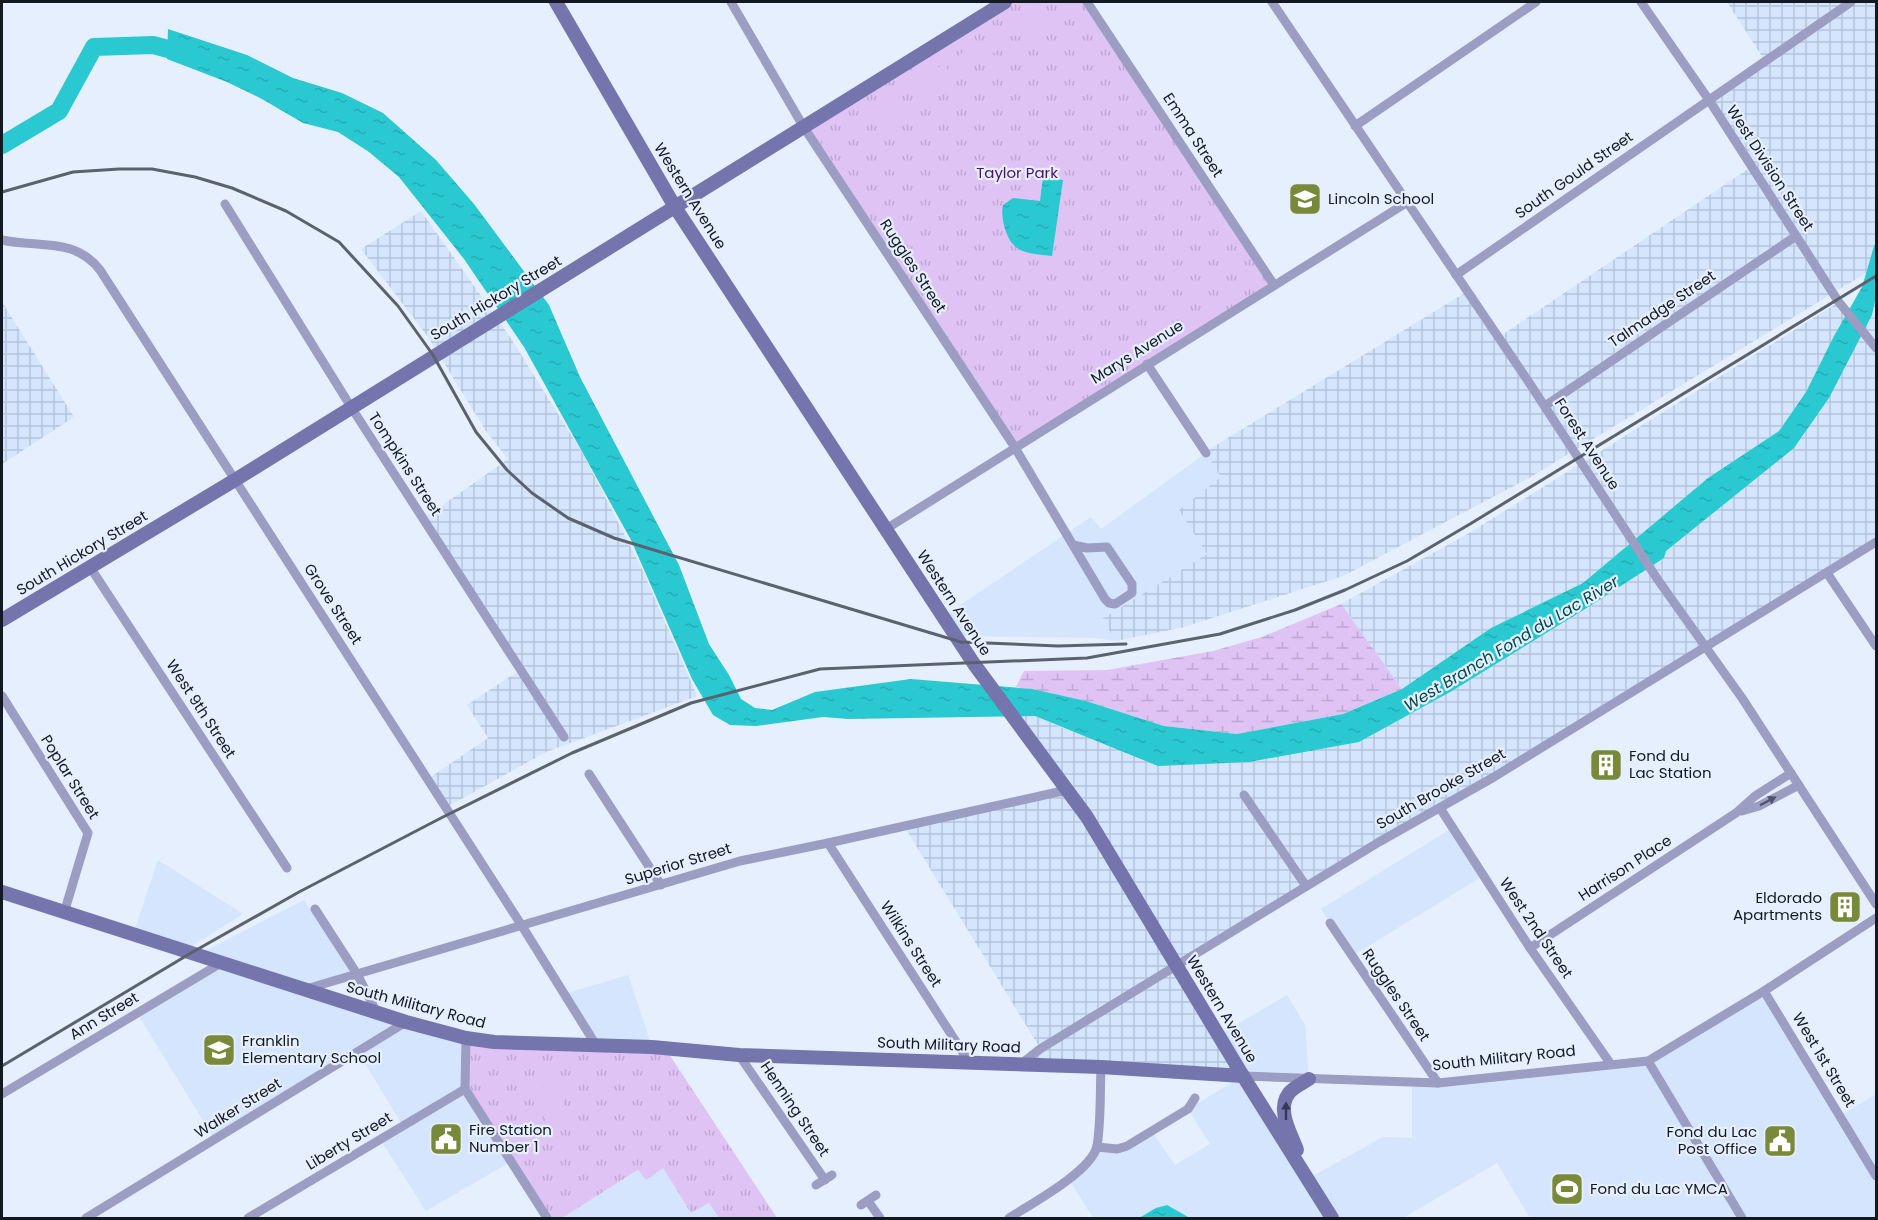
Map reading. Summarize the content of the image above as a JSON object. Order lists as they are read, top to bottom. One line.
{"streets":{"street":["Emma Street","West Division Street","South Gould Street","Western Avenue","Ruggles Street","South Hickory Street","Talmadge Street","Marys Avenue","Forest Avenue","Tompkins Street","Grove Street","West 9th Street","Poplar Street","South Brooke Street","Superior Street","Harrison Place","West 2nd Street","Wilkins Street","South Military Road","Ann Street","West 1st Street","Walker Street","Henning Street","Liberty Street"]},"crossings":[["Emma Street","Marys Avenue"],["West Division Street","South Gould Street"],["West Division Street","Talmadge Street"],["South Gould Street","Forest Avenue"],["Western Avenue","South Hickory Street"],["Western Avenue","Marys Avenue"],["Western Avenue","South Brooke Street"],["Western Avenue","Superior Street"],["Western Avenue","South Military Road"],["Ruggles Street","South Hickory Street"],["Ruggles Street","Marys Avenue"],["Ruggles Street","South Military Road"],["South Hickory Street","Tompkins Street"],["South Hickory Street","Grove Street"],["South Hickory Street","West 9th Street"],["Talmadge Street","Forest Avenue"],["Marys Avenue","Forest Avenue"],["Forest Avenue","South Brooke Street"],["Forest Avenue","Harrison Place"],["Grove Street","Superior Street"],["Grove Street","South Military Road"],["Poplar Street","South Military Road"],["South Brooke Street","West 2nd Street"],["South Brooke Street","South Military Road"],["Superior Street","Wilkins Street"],["Superior Street","South Military Road"],["Harrison Place","West 2nd Street"],["West 2nd Street","South Military Road"],["Wilkins Street","South Military Road"],["South Military Road","Ann Street"],["South Military Road","West 1st Street"],["South Military Road","Walker Street"],["South Military Road","Henning Street"]],"water":["West Branch Fond du Lac River"],"parks":["Taylor Park"],"places":{"school or university":["Lincoln School","Franklin Elementary School"],"building":["Fond du Lac Station","Eldorado Apartments"],"public building":["Fire Station Number 1","Fond du Lac Post Office"],"sports":["Fond du Lac YMCA"]}}
